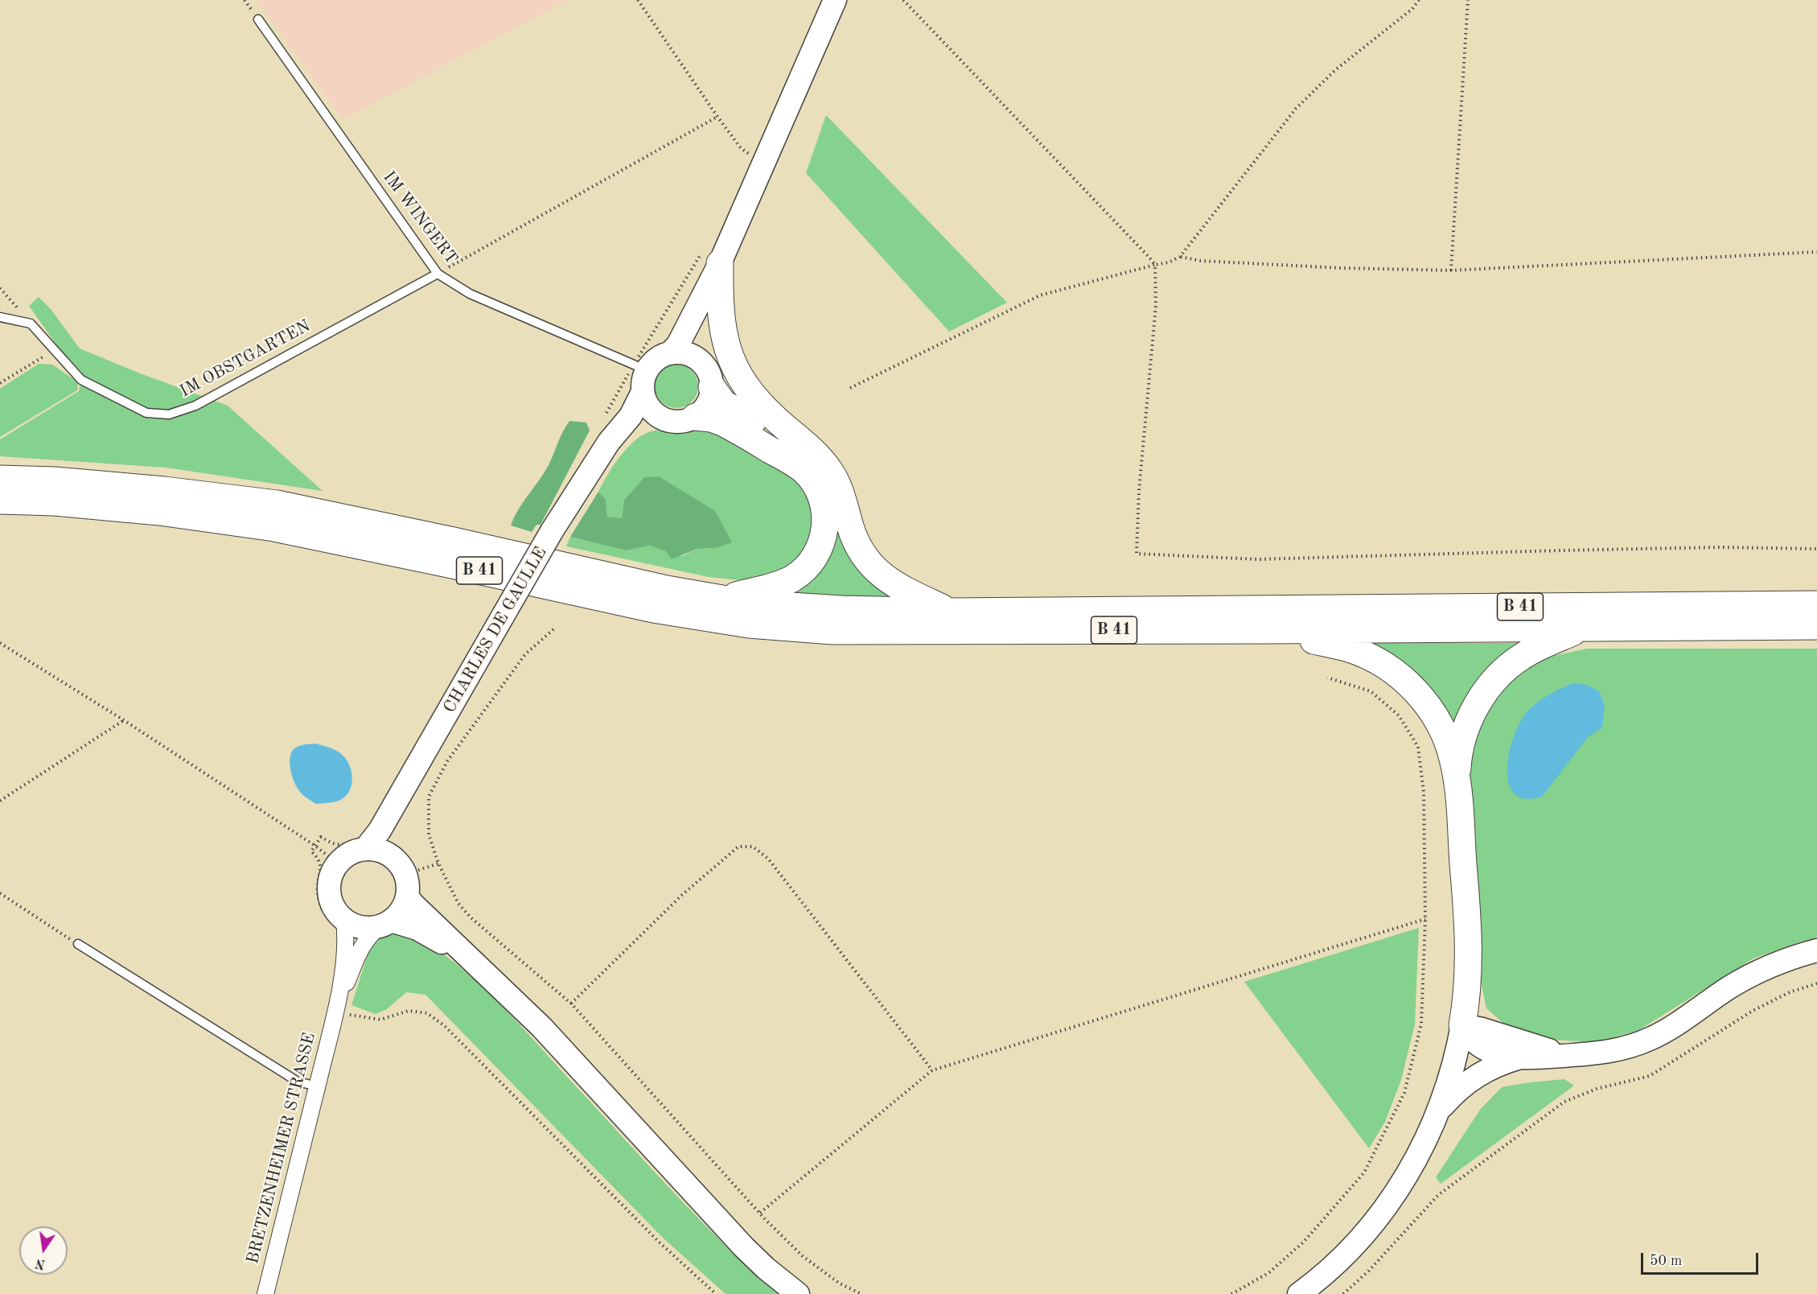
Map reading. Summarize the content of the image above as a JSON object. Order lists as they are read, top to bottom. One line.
{"streets":{"highway":["B 41"],"street":["CHARLES DE GAULLE","BRETZENHEIMER STRASSE"],"lane":["IM WINGERT","IM OBSTGARTEN"]},"crossings":[["IM WINGERT","IM OBSTGARTEN"],["IM WINGERT","B 41"],["IM WINGERT","CHARLES DE GAULLE"],["B 41","CHARLES DE GAULLE"],["CHARLES DE GAULLE","BRETZENHEIMER STRASSE"]],"scale_bar":"50 m","north":"bottom"}
